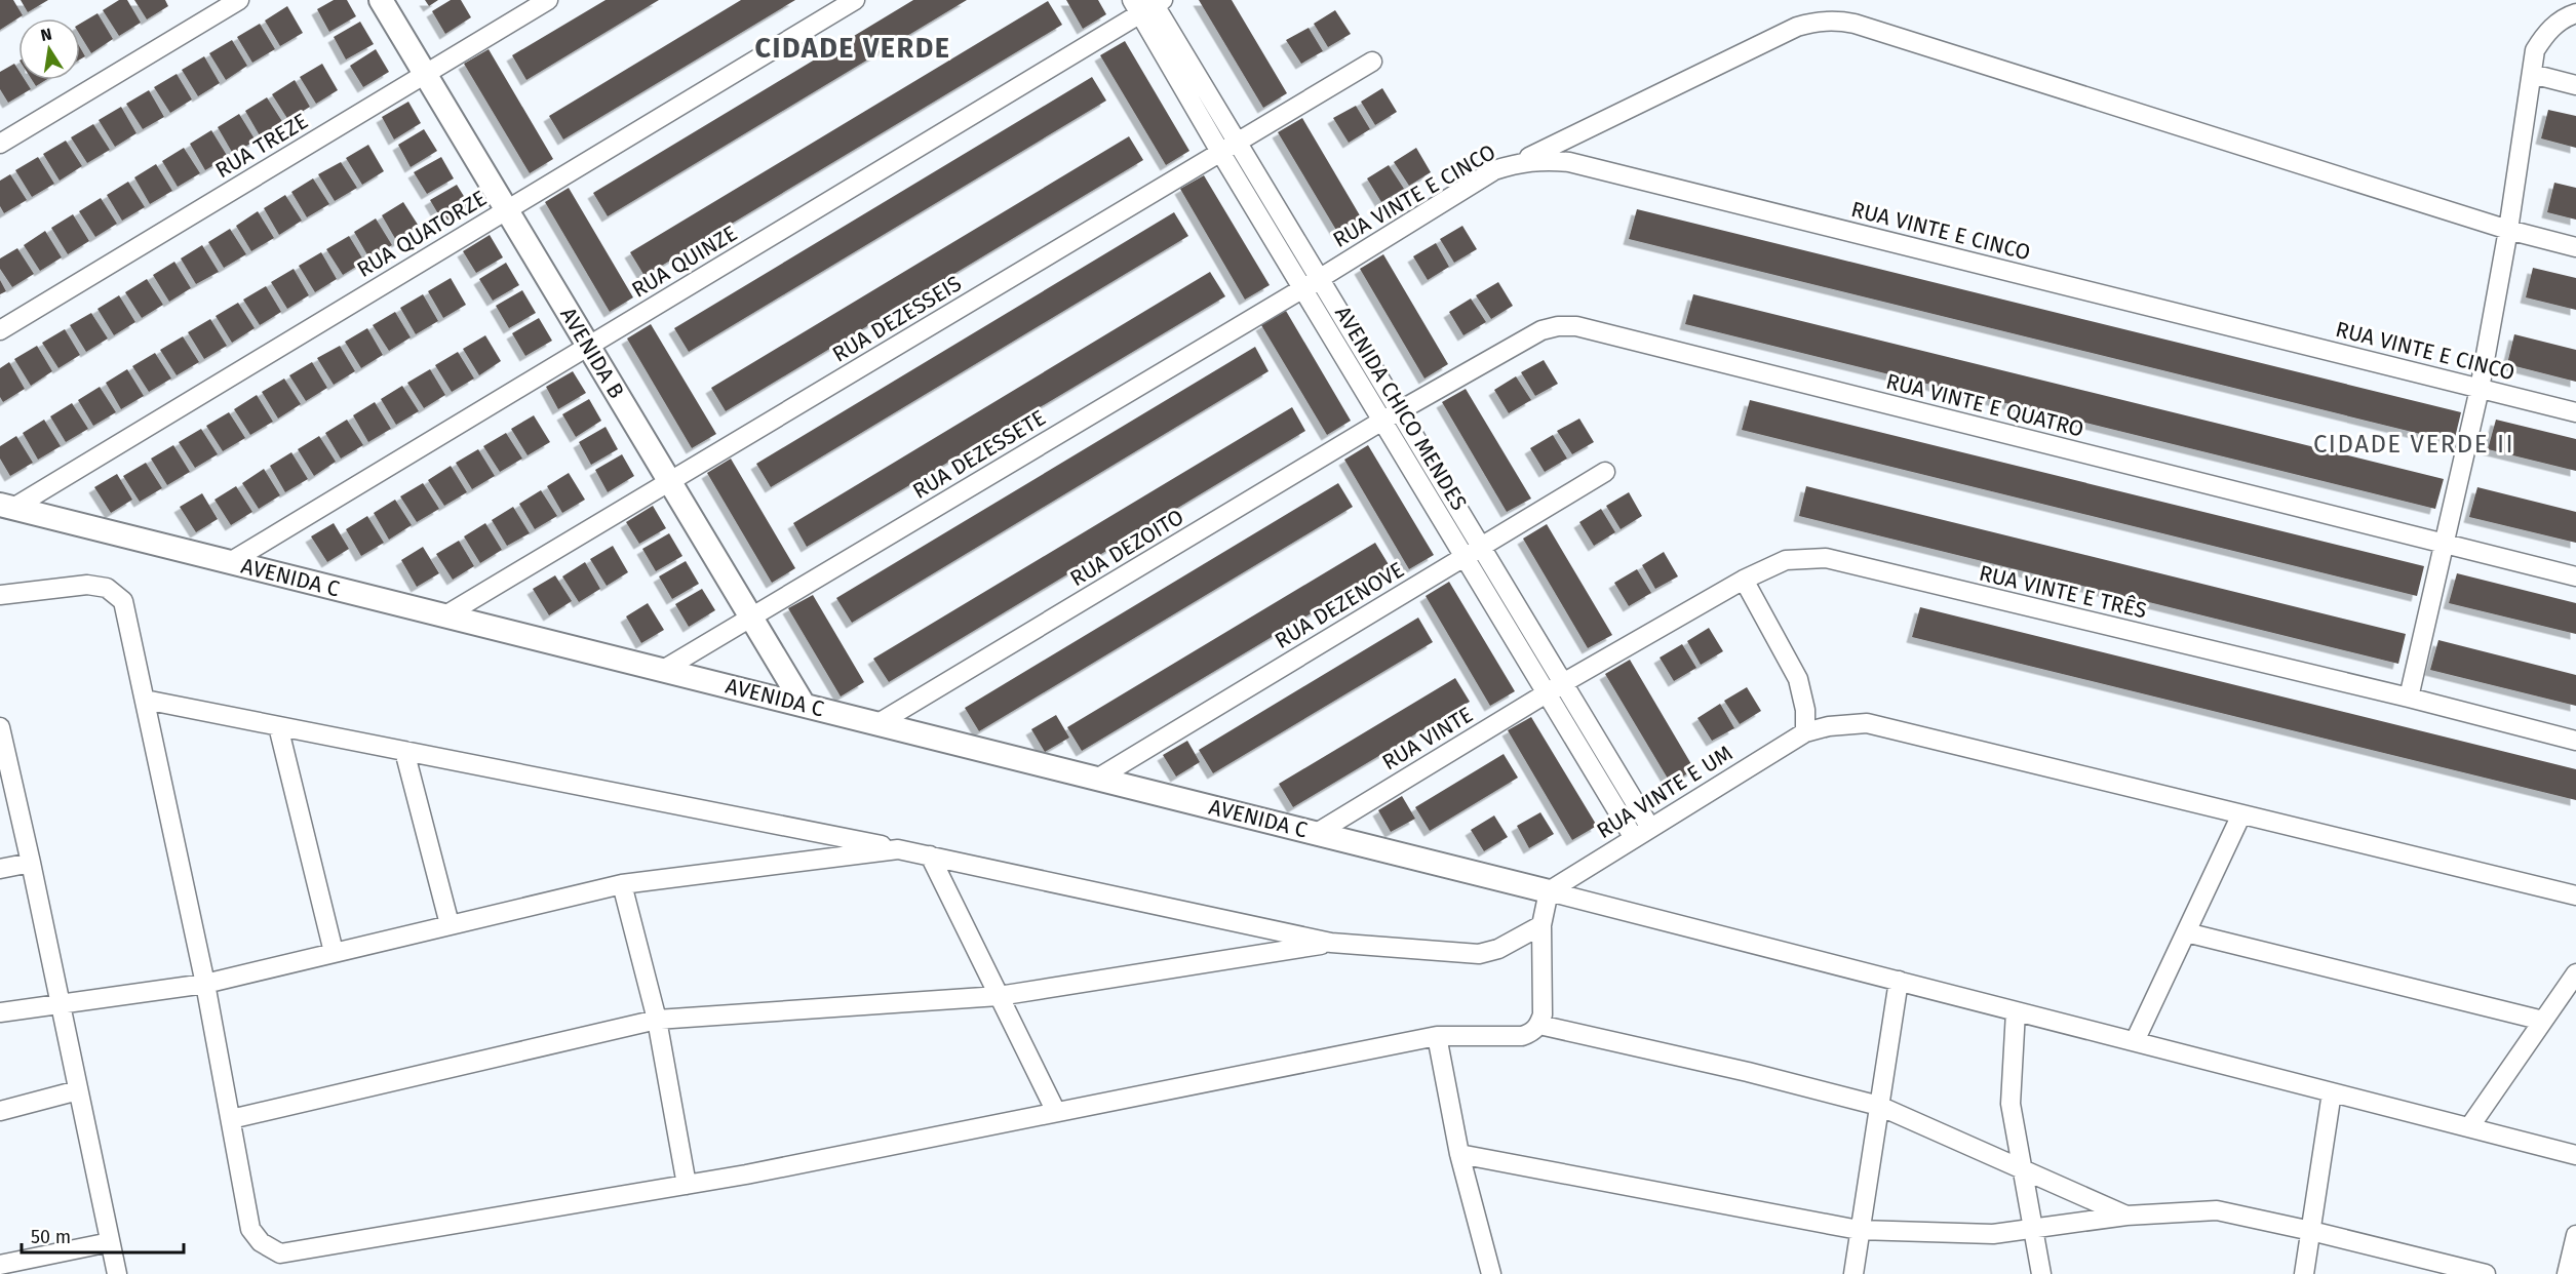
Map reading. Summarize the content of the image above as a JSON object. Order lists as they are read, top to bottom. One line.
{"streets":{"street":["RUA TREZE","RUA VINTE E CINCO","RUA QUATORZE","RUA QUINZE","RUA DEZESSEIS","AVENIDA B","RUA VINTE E QUATRO","AVENIDA CHICO MENDES","RUA DEZESSETE","RUA DEZOITO","AVENIDA C","RUA VINTE E TRÊS","RUA DEZENOVE","RUA VINTE","RUA VINTE E UM"]},"crossings":[["RUA TREZE","AVENIDA B"],["RUA VINTE E CINCO","AVENIDA CHICO MENDES"],["RUA VINTE E CINCO","RUA DEZESSETE"],["RUA QUATORZE","AVENIDA B"],["RUA QUATORZE","AVENIDA C"],["RUA QUINZE","AVENIDA B"],["RUA QUINZE","AVENIDA CHICO MENDES"],["RUA QUINZE","AVENIDA C"],["RUA DEZESSEIS","AVENIDA B"],["RUA DEZESSEIS","AVENIDA CHICO MENDES"],["RUA DEZESSEIS","AVENIDA C"],["AVENIDA B","RUA DEZESSETE"],["AVENIDA B","AVENIDA C"],["RUA VINTE E QUATRO","AVENIDA CHICO MENDES"],["RUA VINTE E QUATRO","RUA DEZOITO"],["AVENIDA CHICO MENDES","RUA DEZESSETE"],["AVENIDA CHICO MENDES","RUA DEZOITO"],["AVENIDA CHICO MENDES","RUA VINTE E TRÊS"],["AVENIDA CHICO MENDES","RUA DEZENOVE"],["AVENIDA CHICO MENDES","RUA VINTE"],["AVENIDA CHICO MENDES","RUA VINTE E UM"],["RUA DEZESSETE","AVENIDA C"],["RUA DEZOITO","AVENIDA C"],["AVENIDA C","RUA DEZENOVE"],["AVENIDA C","RUA VINTE"],["AVENIDA C","RUA VINTE E UM"],["RUA VINTE E TRÊS","RUA VINTE"]],"districts":["CIDADE VERDE","CIDADE VERDE II"],"scale_bar":"50 m","north":"top"}
